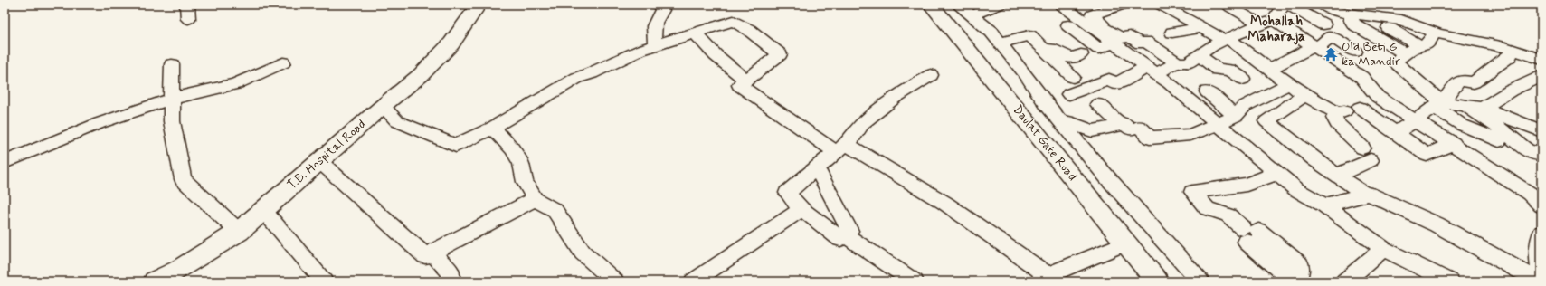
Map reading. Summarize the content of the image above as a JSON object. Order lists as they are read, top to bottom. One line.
{"streets":{"main road":["Daulat Gate Road","T.B. Hospital Road"]},"districts":["Mohallah Maharaja"],"places":{"temple":["Old Beti G ka Mandir"]}}
